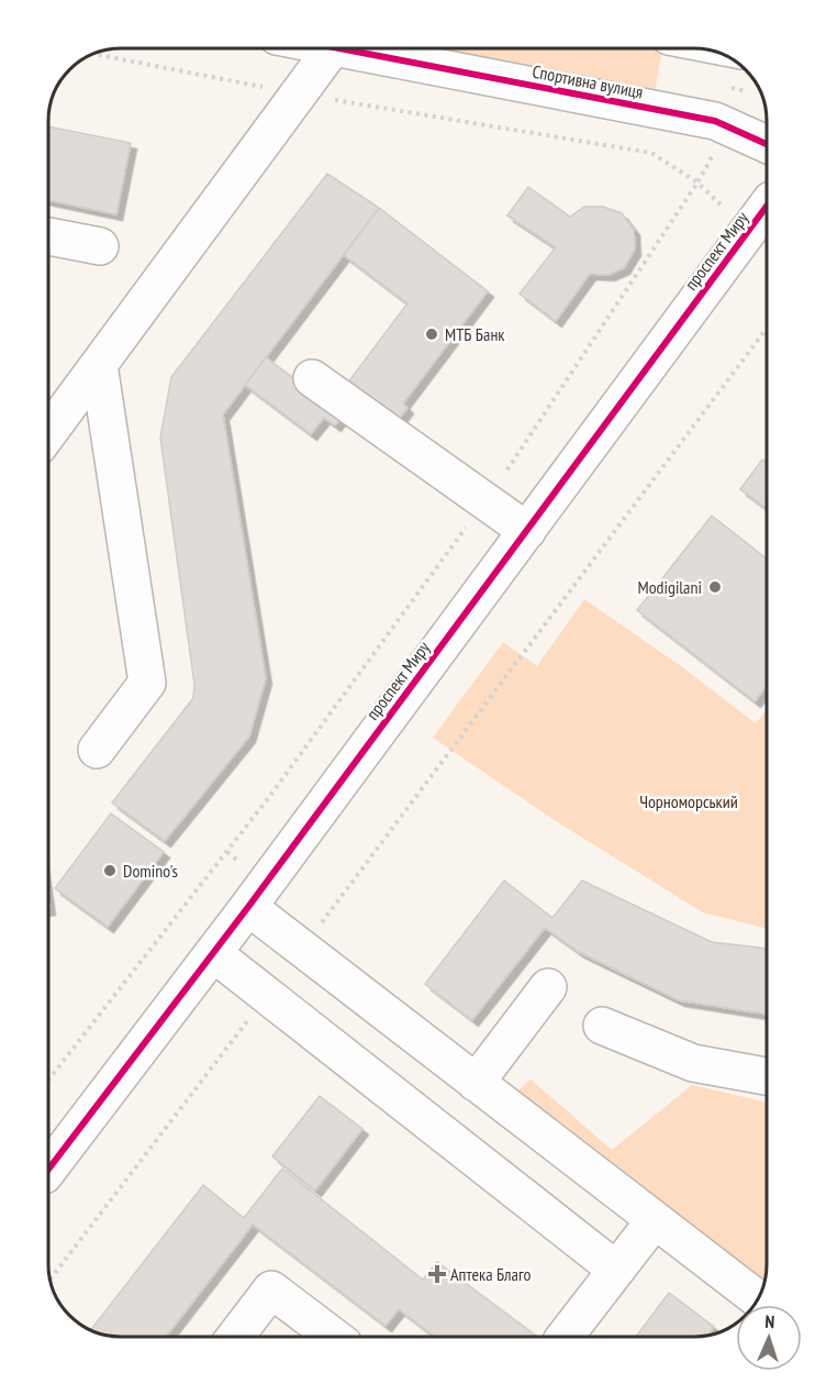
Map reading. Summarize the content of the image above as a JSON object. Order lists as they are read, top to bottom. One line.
{"streets":{"street":["Спортивна вулиця","проспект Миру"]},"parks":["Чорноморський"],"places":{"other":["МТБ Банк","Modigilani","Domino's"],"health":["Аптека Благо"]},"north":"top"}
